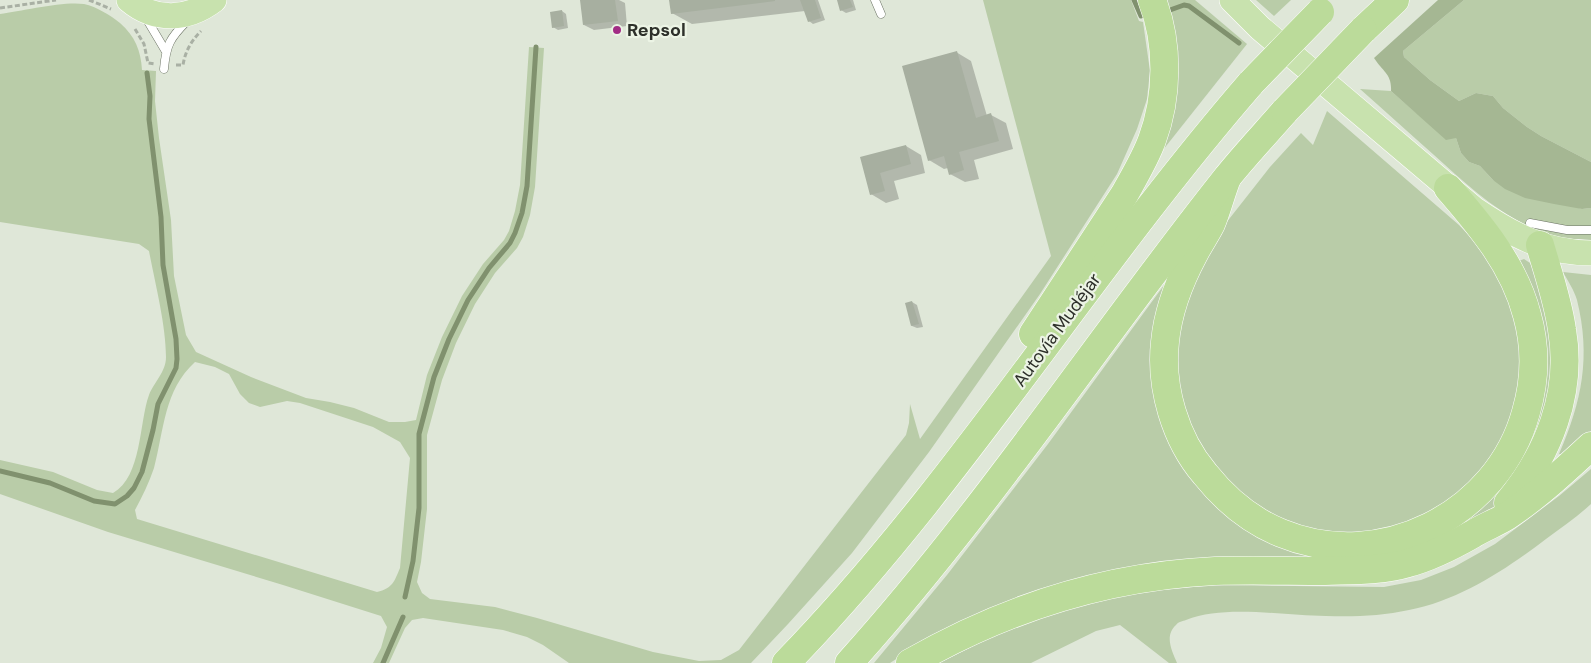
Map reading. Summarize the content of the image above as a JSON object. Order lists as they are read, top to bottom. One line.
{"streets":{"highway":["Autovía Mudéjar"]},"places":["Repsol"]}
